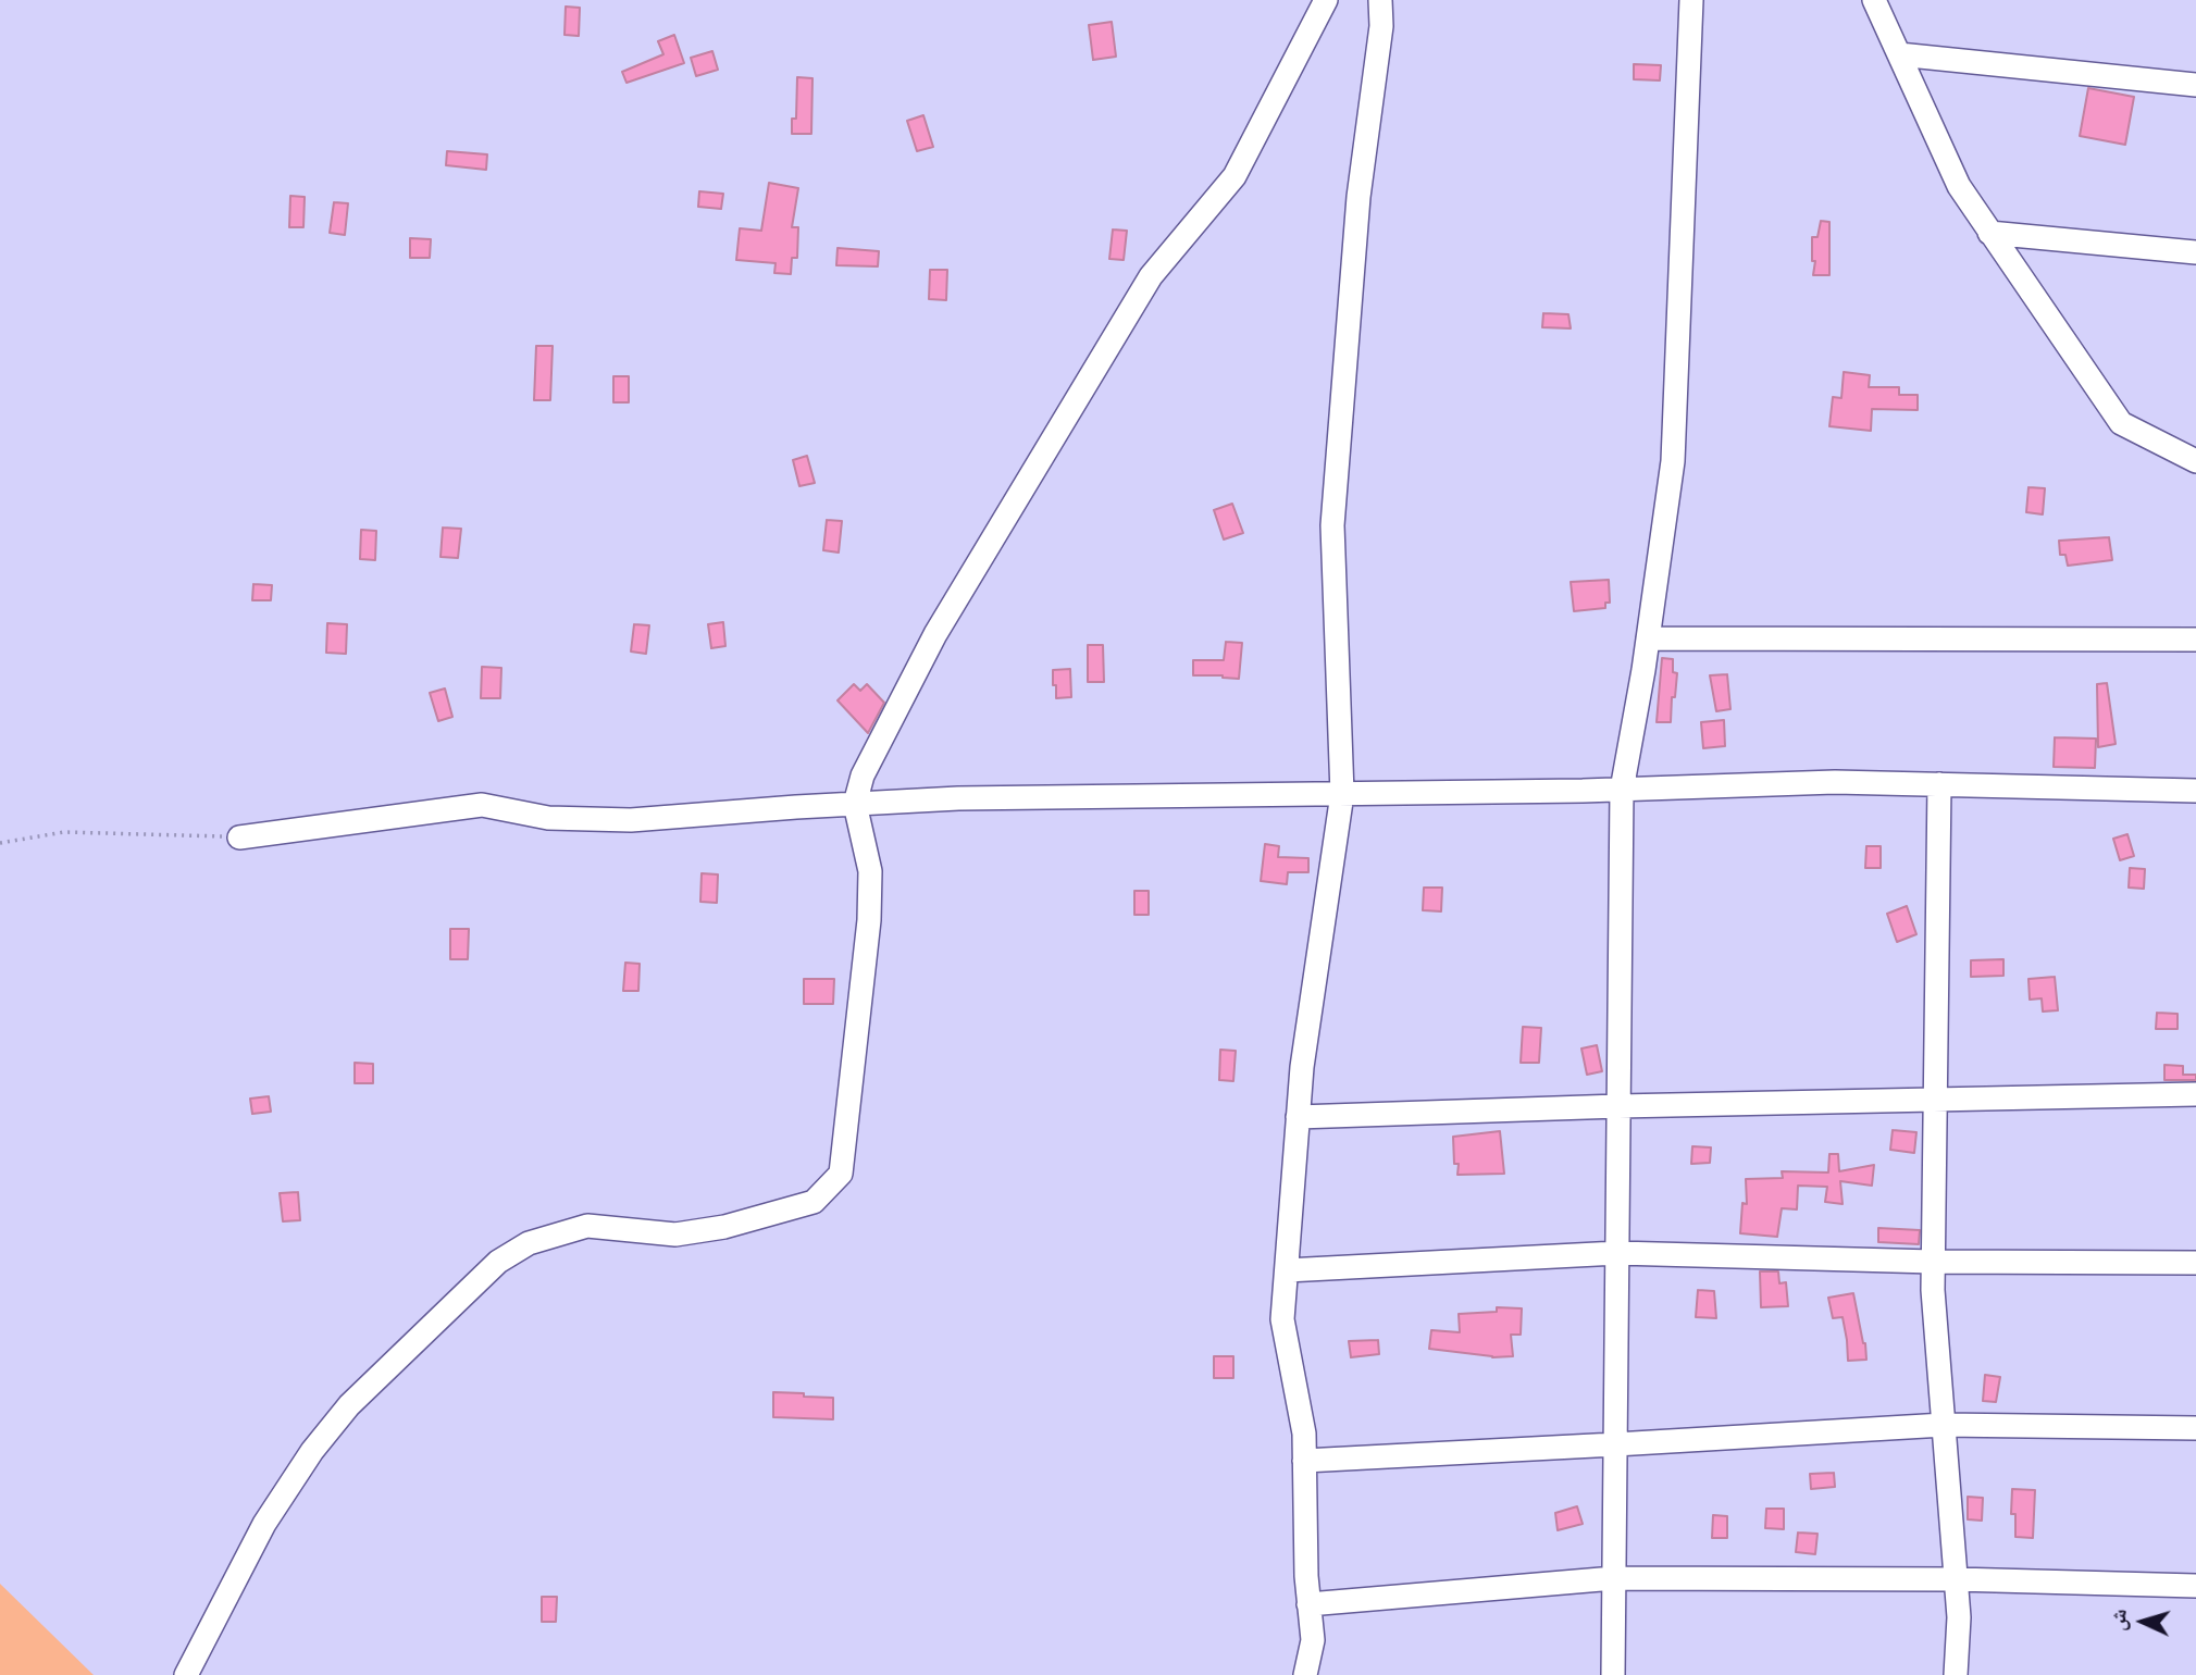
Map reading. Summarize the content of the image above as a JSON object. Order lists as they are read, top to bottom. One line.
{"north":"left"}
